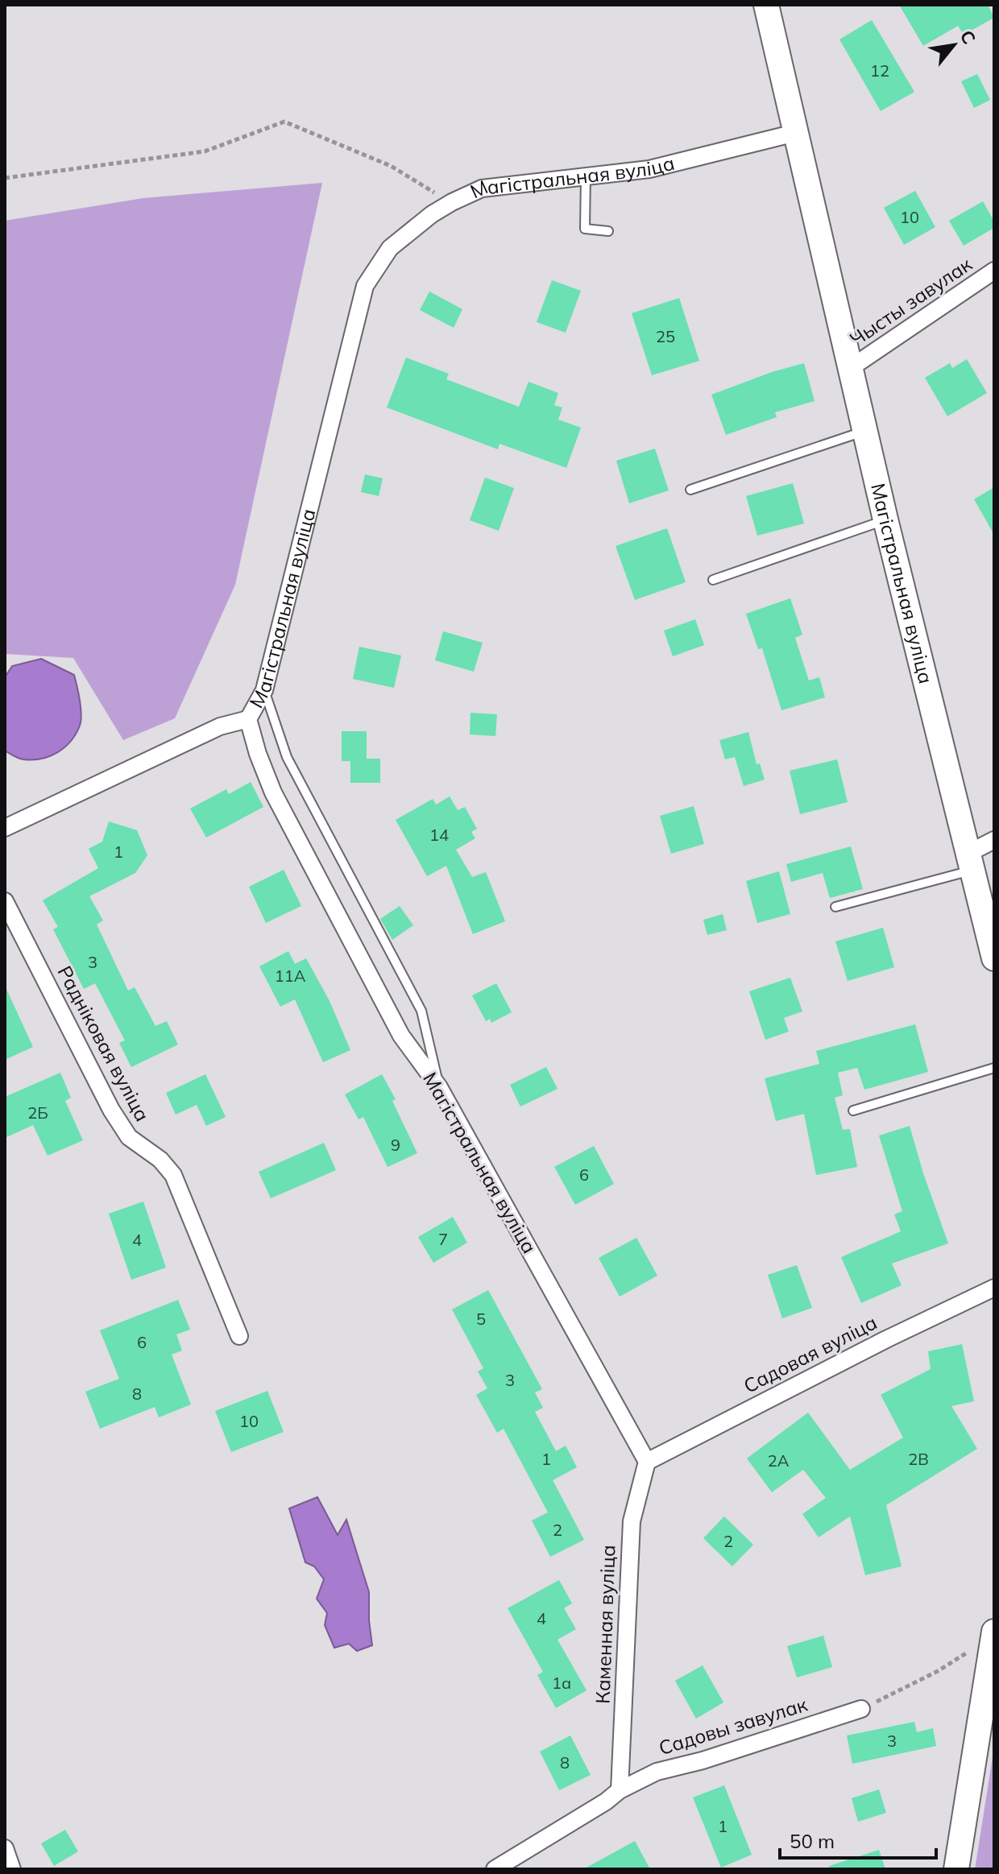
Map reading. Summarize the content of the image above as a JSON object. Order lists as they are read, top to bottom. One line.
{"streets":{"street":["Магістральная вуліца","Чысты завулак","Радніковая вуліца","Садовая вуліца","Каменная вуліца","Садовы завулак"]},"crossings":[["Магістральная вуліца","Чысты завулак"],["Магістральная вуліца","Садовая вуліца"],["Магістральная вуліца","Каменная вуліца"],["Садовая вуліца","Каменная вуліца"],["Каменная вуліца","Садовы завулак"]],"house_numbers":["12","10","25","14","1","3","11А","2Б","9","6","7","4","5","6","3","8","10","1","2В","2А","2","2","4","1а","3","8","1"],"scale_bar":"50 m","north":"top right"}
